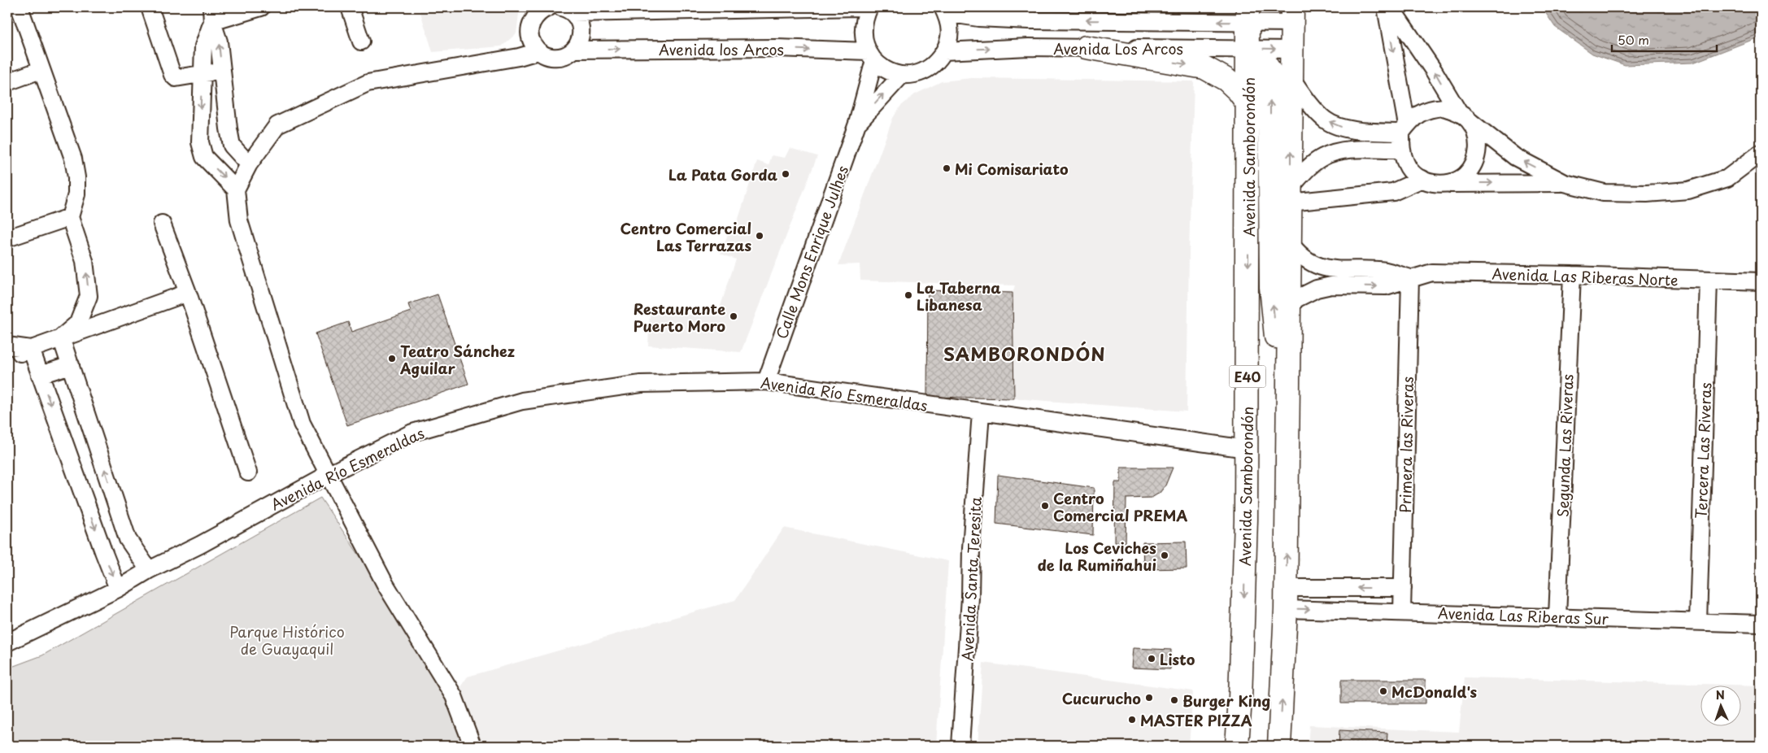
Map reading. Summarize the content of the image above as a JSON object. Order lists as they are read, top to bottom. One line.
{"streets":{"highway":["Avenida Samborondón","E40"],"street":["Avenida Los Arcos","Avenida los Arcos","Calle Mons Enrique Julhes","Avenida Las Riberas Norte","Avenida Río Esmeraldas","Primera las Riveras","Segunda Las Riveras","Tercera Las Riveras","Avenida Santa Teresita","Avenida Las Riberas Sur"]},"crossings":[["Avenida Los Arcos","Avenida Samborondón"],["Avenida los Arcos","Calle Mons Enrique Julhes"],["Avenida Samborondón","Avenida Río Esmeraldas"],["Calle Mons Enrique Julhes","Avenida Río Esmeraldas"],["Avenida Las Riberas Norte","Primera las Riveras"],["Avenida Las Riberas Norte","Segunda Las Riveras"],["Avenida Las Riberas Norte","Tercera Las Riveras"],["Avenida Río Esmeraldas","Avenida Santa Teresita"],["Primera las Riveras","Avenida Las Riberas Sur"],["Segunda Las Riveras","Avenida Las Riberas Sur"],["Tercera Las Riveras","Avenida Las Riberas Sur"]],"districts":["SAMBORONDÓN"],"parks":["Parque Histórico de Guayaquil"],"places":["Mi Comisariato","La Pata Gorda","Centro Comercial Las Terrazas","La Taberna Libanesa","Restaurante Puerto Moro","Teatro Sánchez Aguilar","Centro Comercial PREMA","Los Ceviches de la Rumiñahui","Listo","McDonald's","Cucurucho","Burger King","MASTER PIZZA"],"scale_bar":"50 m","north":"top"}
